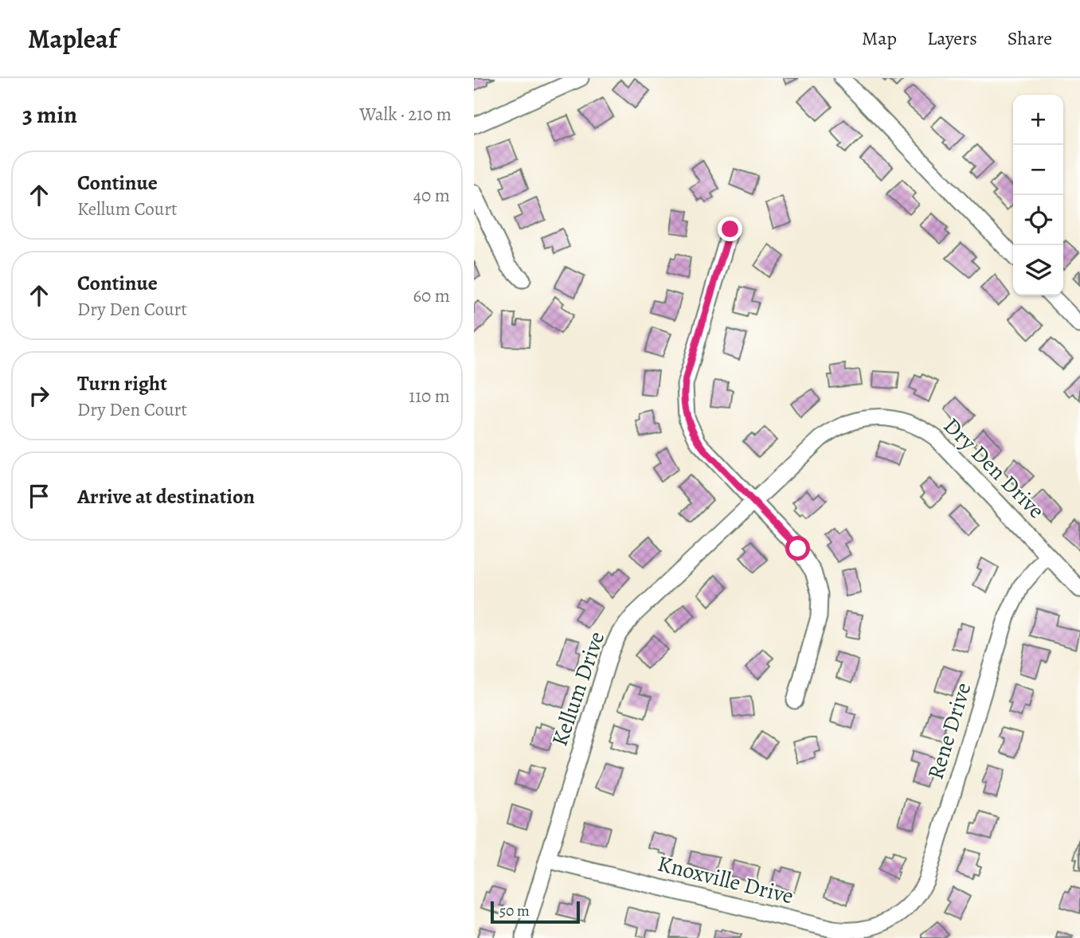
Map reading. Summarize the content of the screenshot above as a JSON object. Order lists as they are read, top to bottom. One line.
{"streets":{"street":["Dry Den Drive","Kellum Drive","Rene Drive","Knoxville Drive"]},"crossings":[["Dry Den Drive","Kellum Drive"],["Dry Den Drive","Rene Drive"],["Kellum Drive","Knoxville Drive"],["Rene Drive","Knoxville Drive"]],"scale_bar":"50 m","page":{"header":"Mapleaf","nav":["Map","Layers","Share"],"heading":["3 min","Walk · 210 m"],"map_buttons":["+","−"],"list":[["Continue","Kellum Court","40 m"],["Continue","Dry Den Court","60 m"],["Turn right","Dry Den Court","110 m"],"Arrive at destination"],"scale":"50 m"}}
